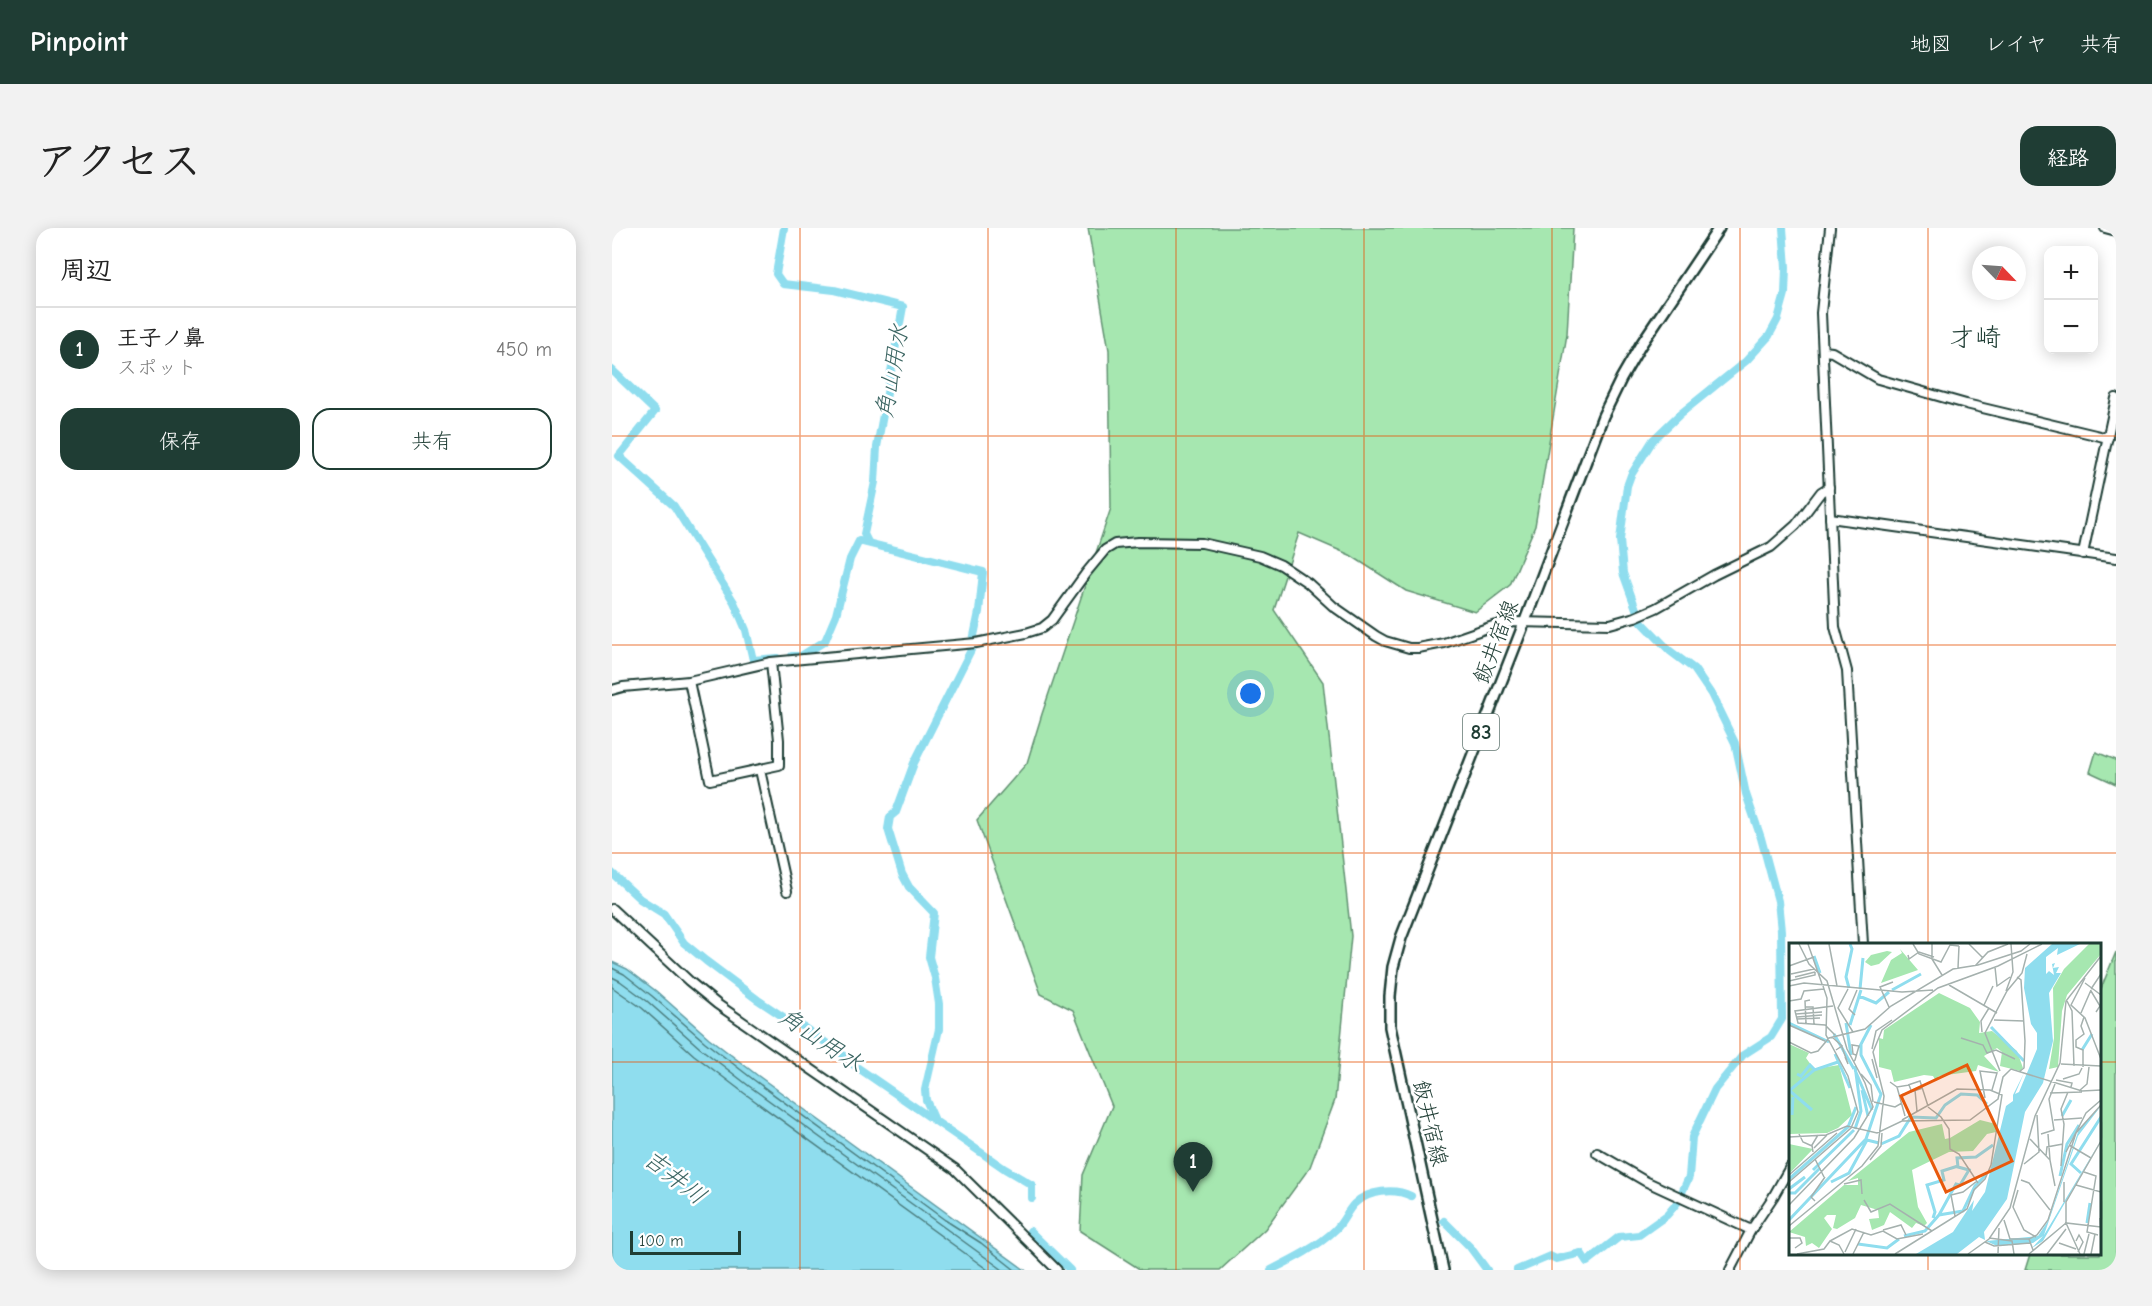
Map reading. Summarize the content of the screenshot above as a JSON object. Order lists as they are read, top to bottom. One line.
{"streets":{"main road":["飯井宿線","83"]},"districts":["才崎"],"water":["角山用水","吉井川"],"scale_bar":"100 m","north":"bottom right","page":{"header":"Pinpoint","nav":["地図","レイヤ","共有"],"title":"アクセス","buttons":["経路",["保存","共有"]],"heading":"周辺","map_buttons":["+","−"],"list":[{"mark":"1","name":"王子ノ鼻","note":"スポット","value":"450 m"}],"pins":"1","scale":"100 m"}}
